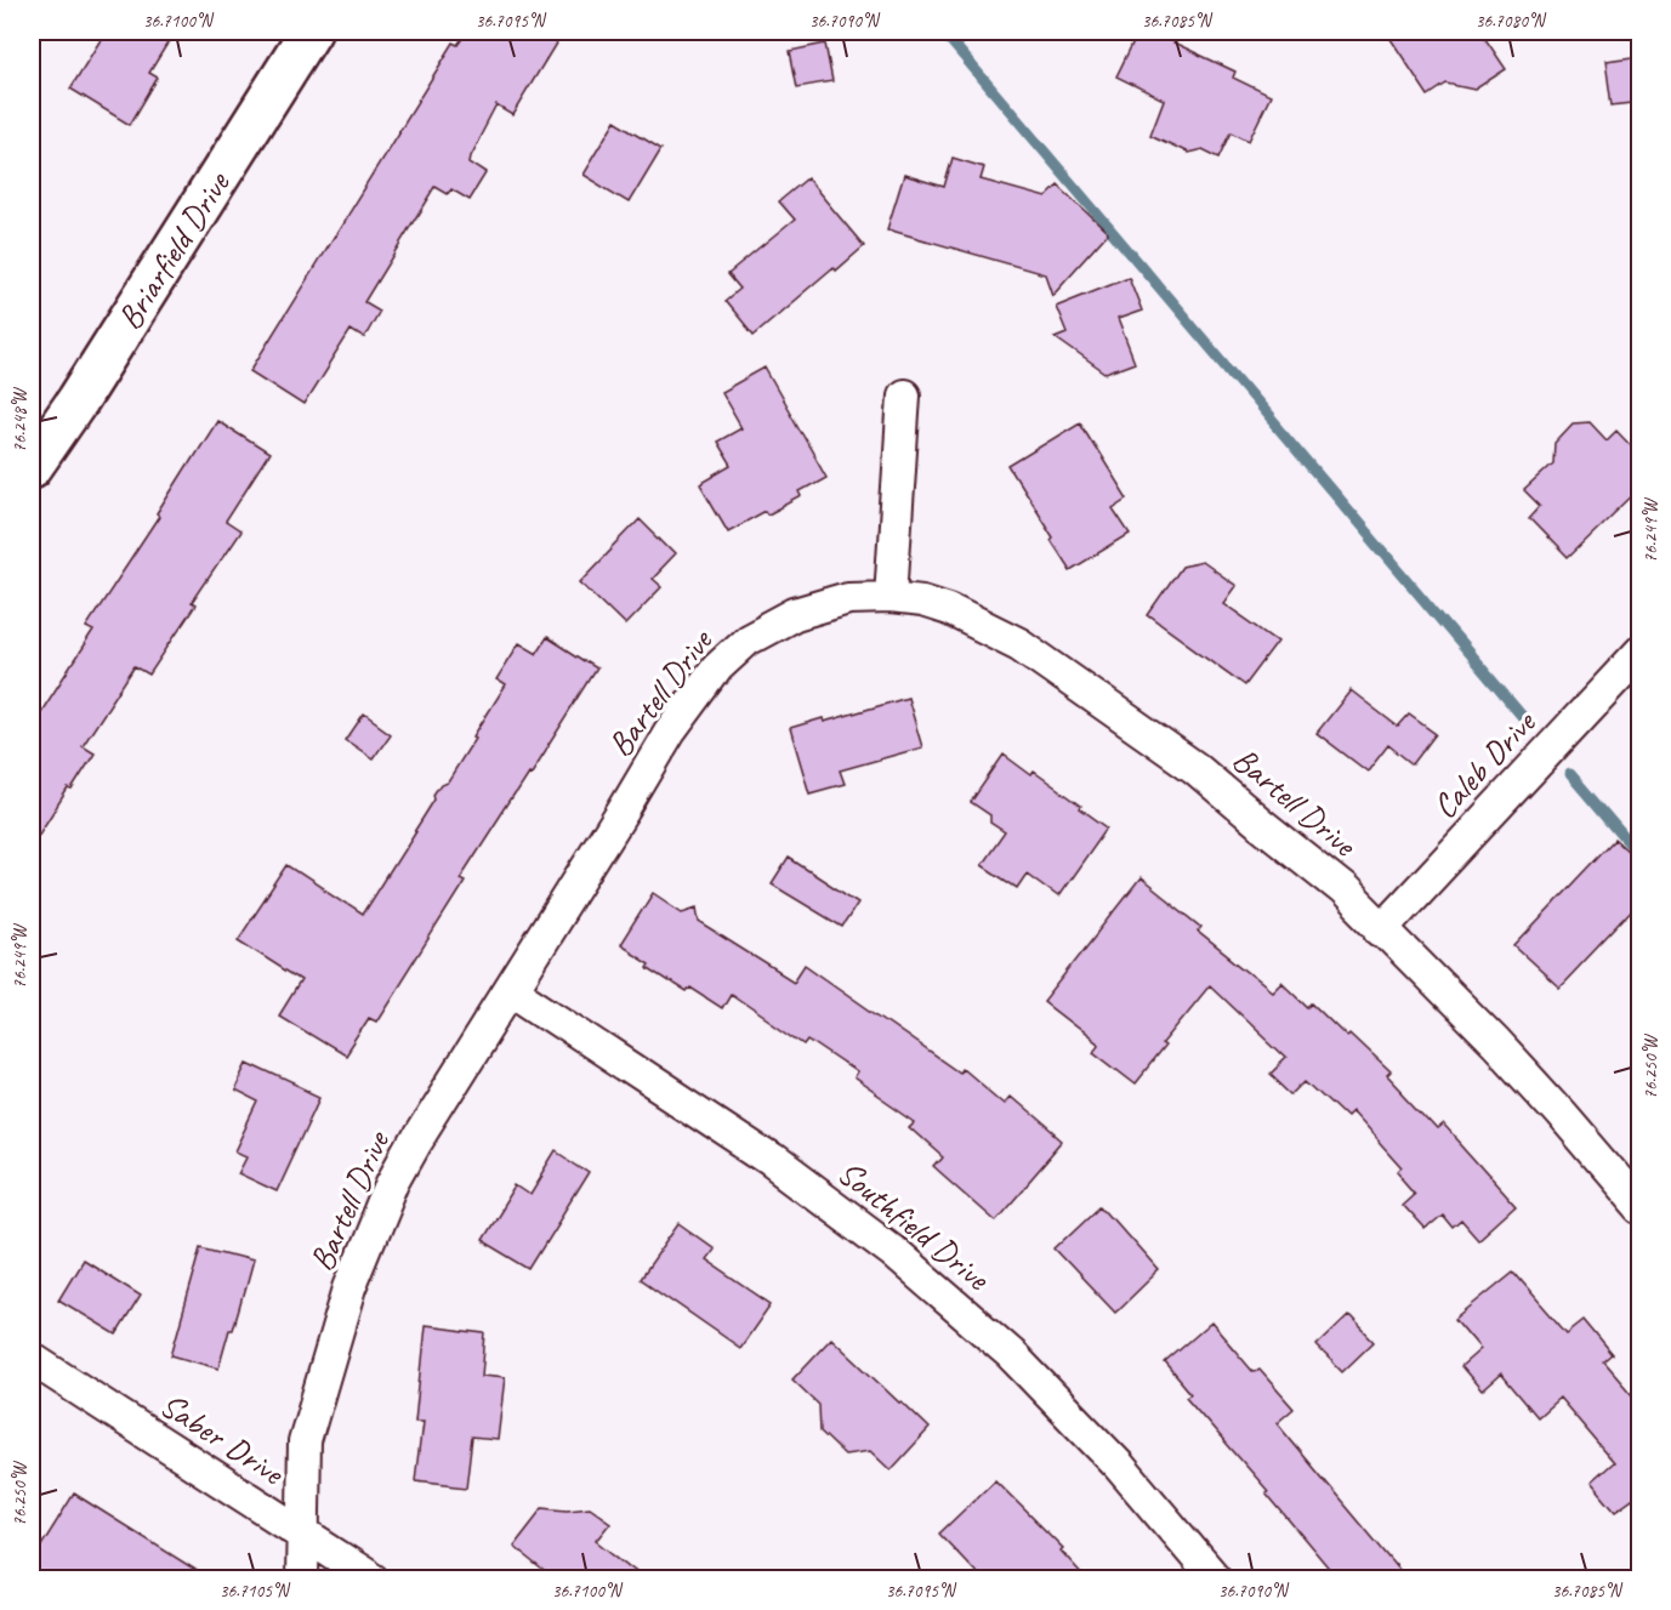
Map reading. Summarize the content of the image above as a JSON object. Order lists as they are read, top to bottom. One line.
{"streets":{"street":["Briarfield Drive","Bartell Drive","Caleb Drive","Southfield Drive","Saber Drive"]},"crossings":[["Bartell Drive","Caleb Drive"],["Bartell Drive","Southfield Drive"],["Bartell Drive","Saber Drive"]],"coordinates":["36.7100°N","36.7095°N","36.7090°N","36.7085°N","36.7080°N","76.248°W","76.249°W","76.250°W","36.7105°N"]}
